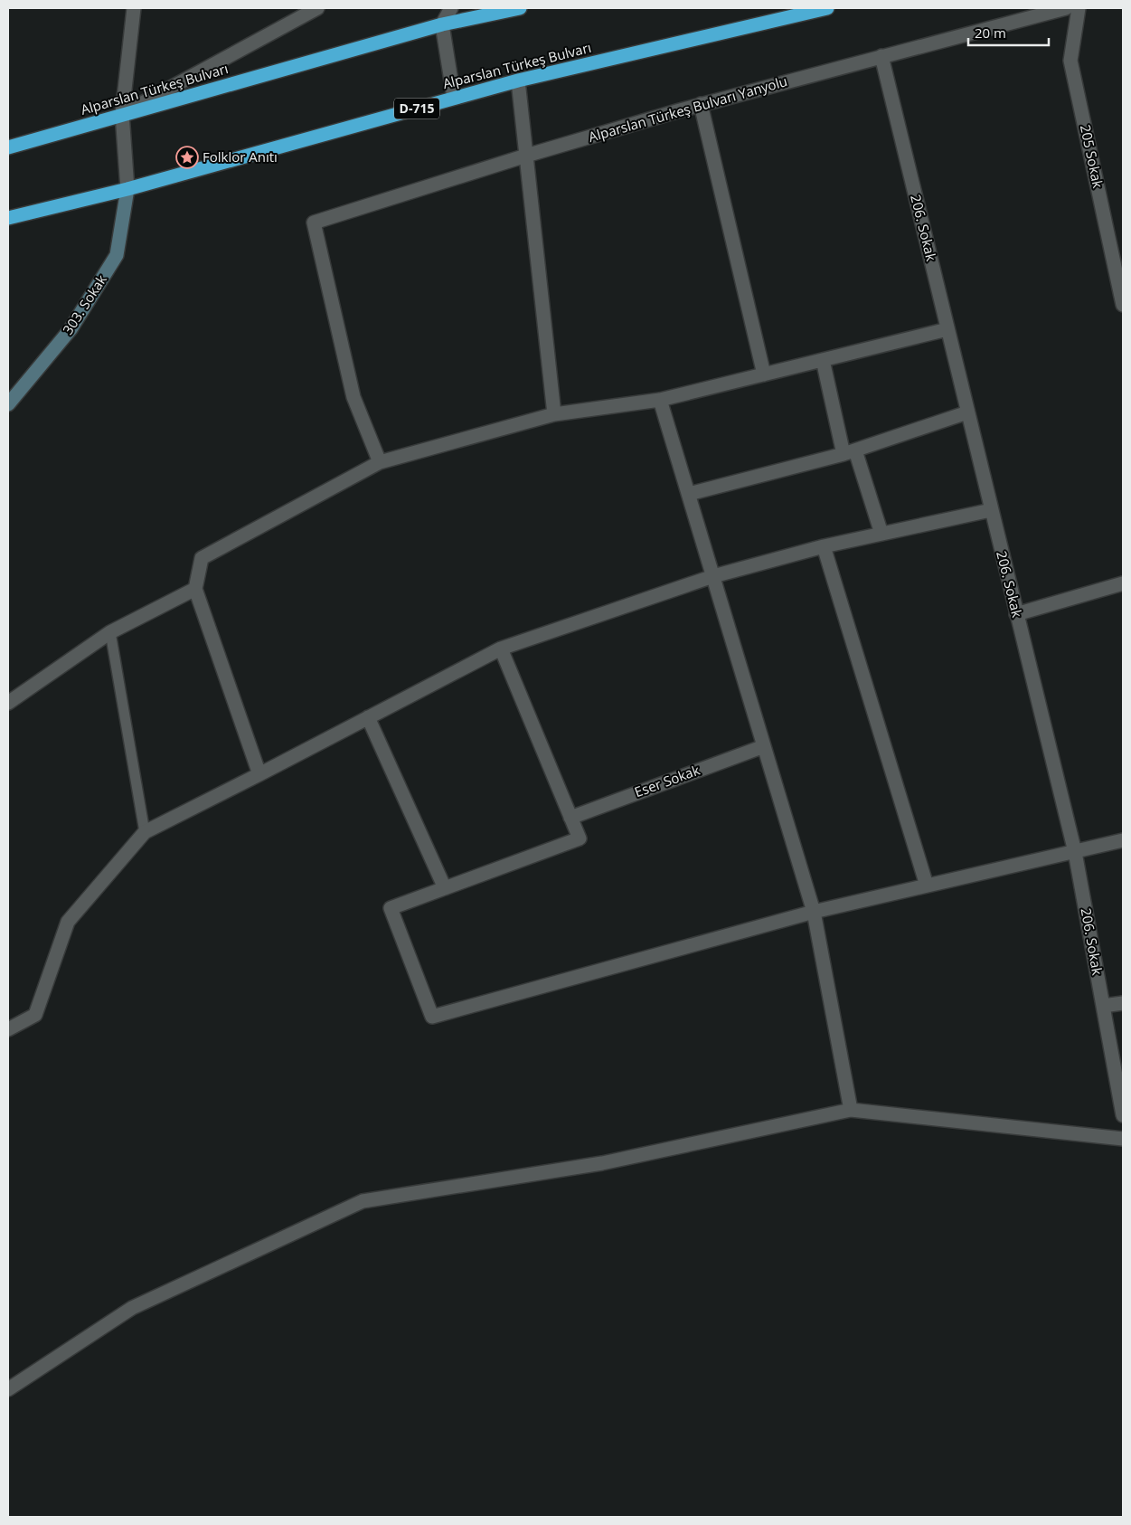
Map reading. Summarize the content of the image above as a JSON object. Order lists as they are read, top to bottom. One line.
{"streets":{"highway":["Alparslan Türkeş Bulvarı","D-715"],"street":["Alparslan Türkeş Bulvarı Yanyolu","205 Sokak","206. Sokak","303. Sokak","Eser Sokak"]},"crossings":[["Alparslan Türkeş Bulvarı","303. Sokak"],["Alparslan Türkeş Bulvarı Yanyolu","206. Sokak"]],"places":{"place":["Folklor Anıtı"]},"scale_bar":"20 m"}
